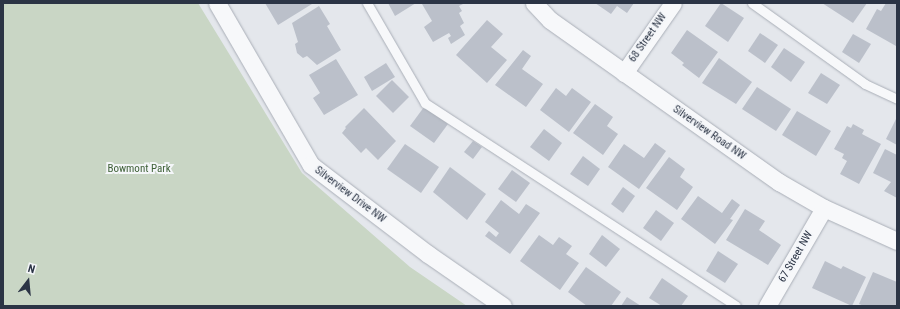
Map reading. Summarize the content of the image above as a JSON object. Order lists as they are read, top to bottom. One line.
{"streets":{"street":["68 Street NW","Silverview Road NW","Silverview Drive NW","67 Street NW"]},"crossings":[["68 Street NW","Silverview Road NW"],["Silverview Road NW","67 Street NW"]],"parks":["Bowmont Park"],"north":"top"}
